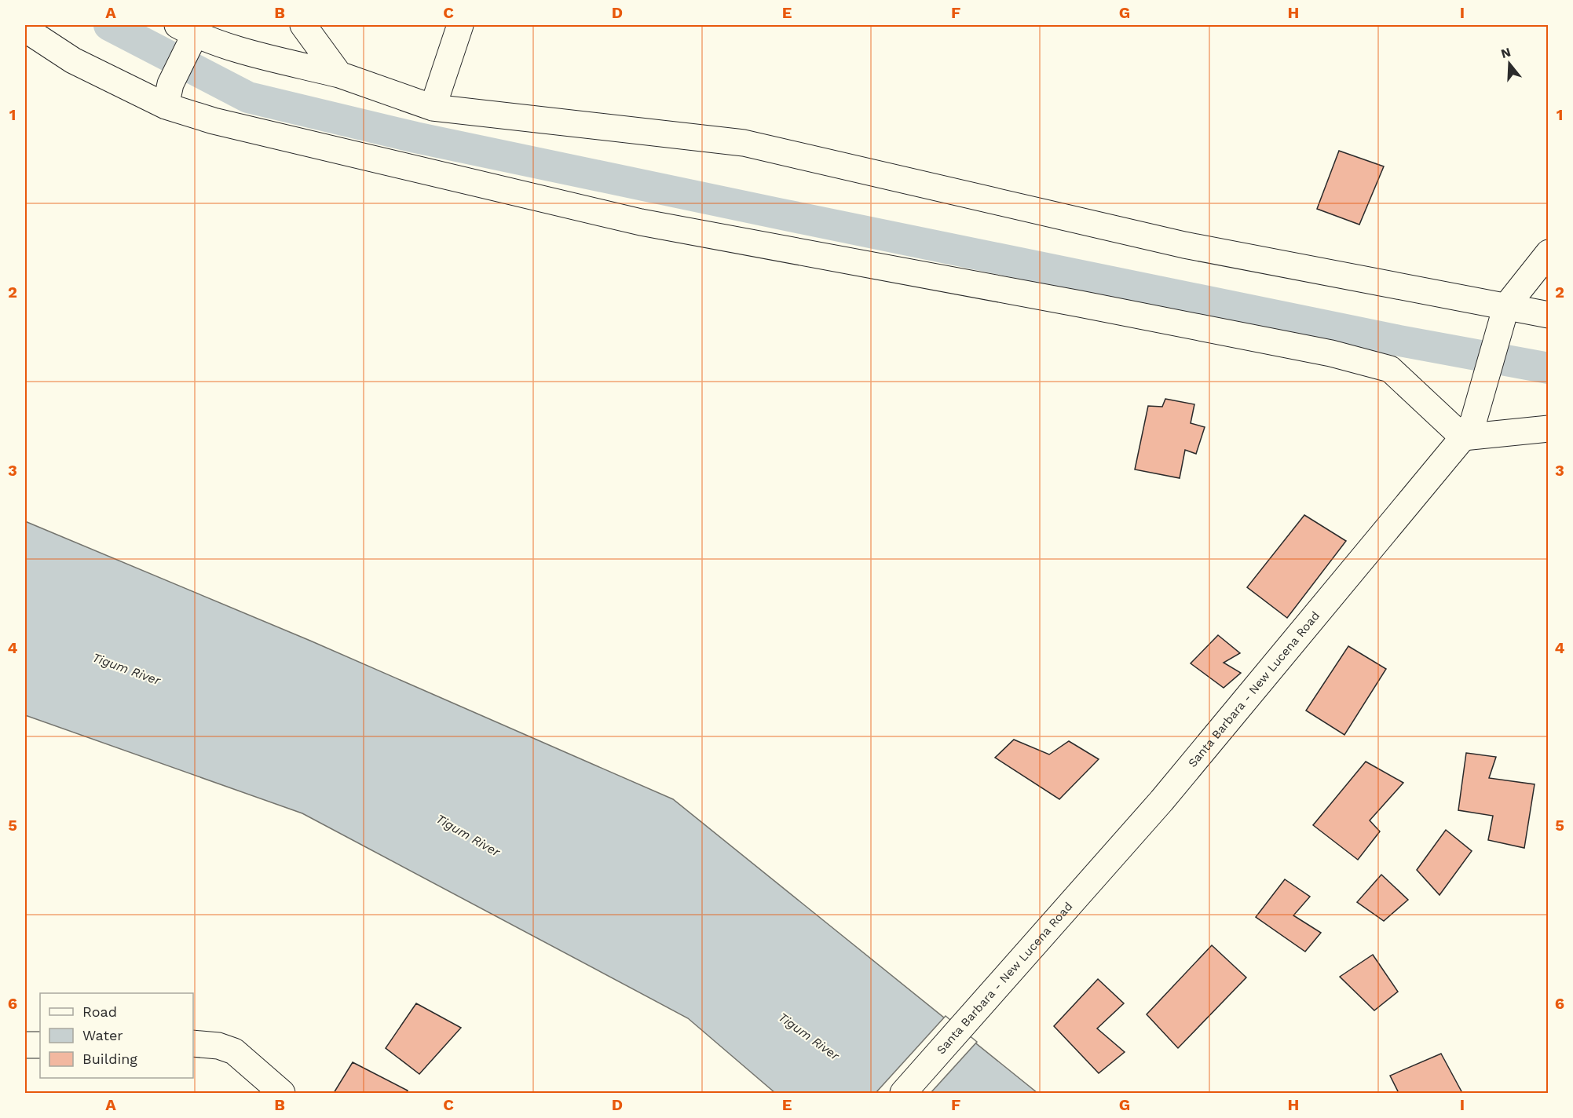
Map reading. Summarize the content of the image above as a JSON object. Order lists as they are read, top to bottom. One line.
{"streets":{"street":["Santa Barbara - New Lucena Road"]},"water":["Tigum River"],"legend":["Road","Water","Building"],"north":"top","grid":{"columns":["A","B","C","D","E","F","G","H","I"],"rows":["1","2","3","4","5","6"]}}
